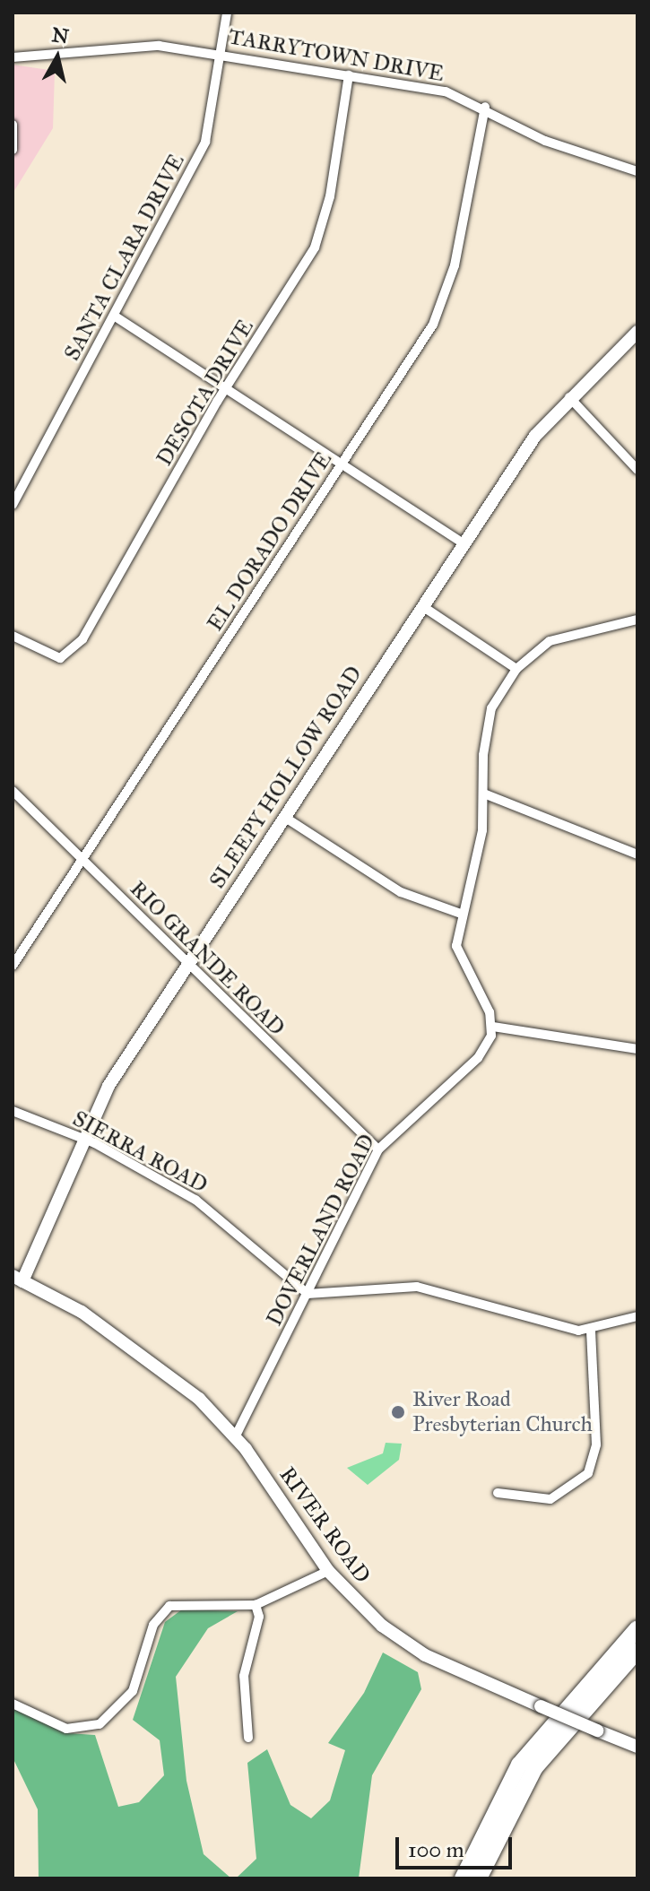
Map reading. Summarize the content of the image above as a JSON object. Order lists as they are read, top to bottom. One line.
{"streets":{"street":["TARRYTOWN DRIVE","SANTA CLARA DRIVE","DESOTA DRIVE","EL DORADO DRIVE","SLEEPY HOLLOW ROAD","RIO GRANDE ROAD","SIERRA ROAD","DOVERLAND ROAD","RIVER ROAD"]},"crossings":[["TARRYTOWN DRIVE","SANTA CLARA DRIVE"],["TARRYTOWN DRIVE","DESOTA DRIVE"],["TARRYTOWN DRIVE","EL DORADO DRIVE"],["EL DORADO DRIVE","RIO GRANDE ROAD"],["SLEEPY HOLLOW ROAD","RIO GRANDE ROAD"],["SLEEPY HOLLOW ROAD","SIERRA ROAD"],["SLEEPY HOLLOW ROAD","RIVER ROAD"],["RIO GRANDE ROAD","DOVERLAND ROAD"],["SIERRA ROAD","DOVERLAND ROAD"],["DOVERLAND ROAD","RIVER ROAD"]],"places":["River Road Presbyterian Church"],"scale_bar":"100 m","north":"top"}
